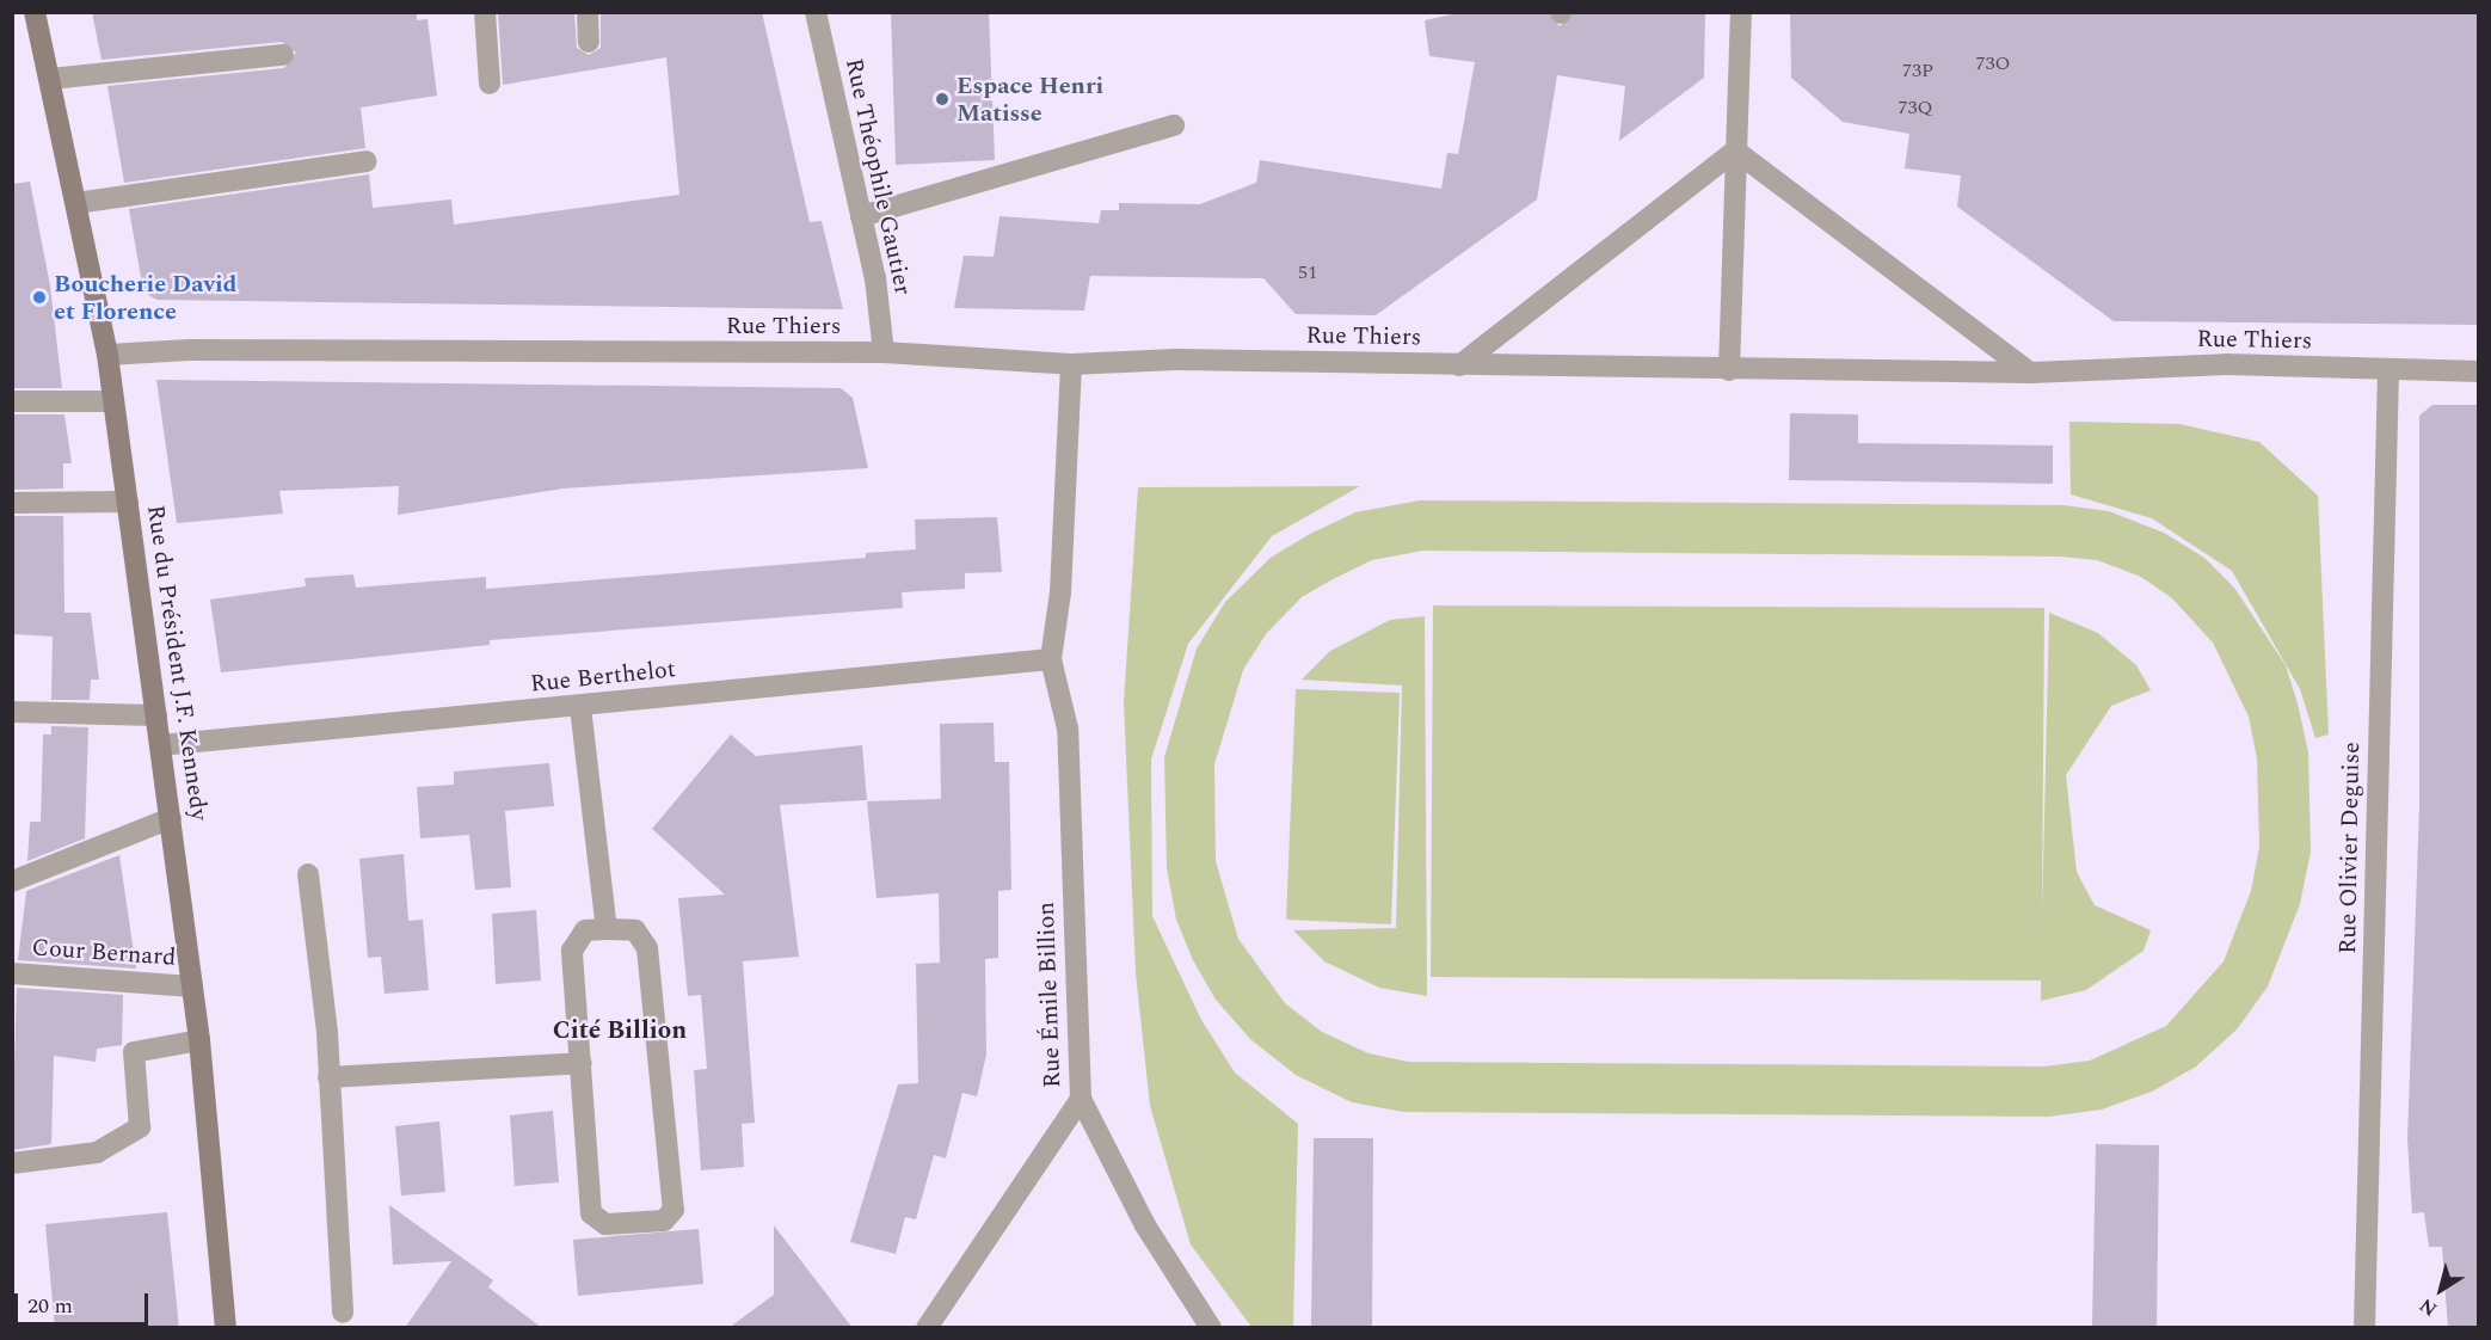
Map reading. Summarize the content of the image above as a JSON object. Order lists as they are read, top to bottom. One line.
{"streets":{"main road":["Rue du Président J.F. Kennedy"],"street":["Rue Théophile Gautier","Rue Thiers","Rue Berthelot","Rue Olivier Deguise","Cour Bernard","Rue Émile Billion"]},"crossings":[["Rue Théophile Gautier","Rue Thiers"],["Rue Thiers","Rue du Président J.F. Kennedy"],["Rue Thiers","Rue Olivier Deguise"],["Rue du Président J.F. Kennedy","Rue Berthelot"],["Rue du Président J.F. Kennedy","Cour Bernard"],["Rue Berthelot","Rue Émile Billion"]],"districts":["Cité Billion"],"places":["Espace Henri Matisse","Boucherie David et Florence"],"house_numbers":["73O","73P","73Q","51"],"scale_bar":"20 m","north":"bottom left"}
